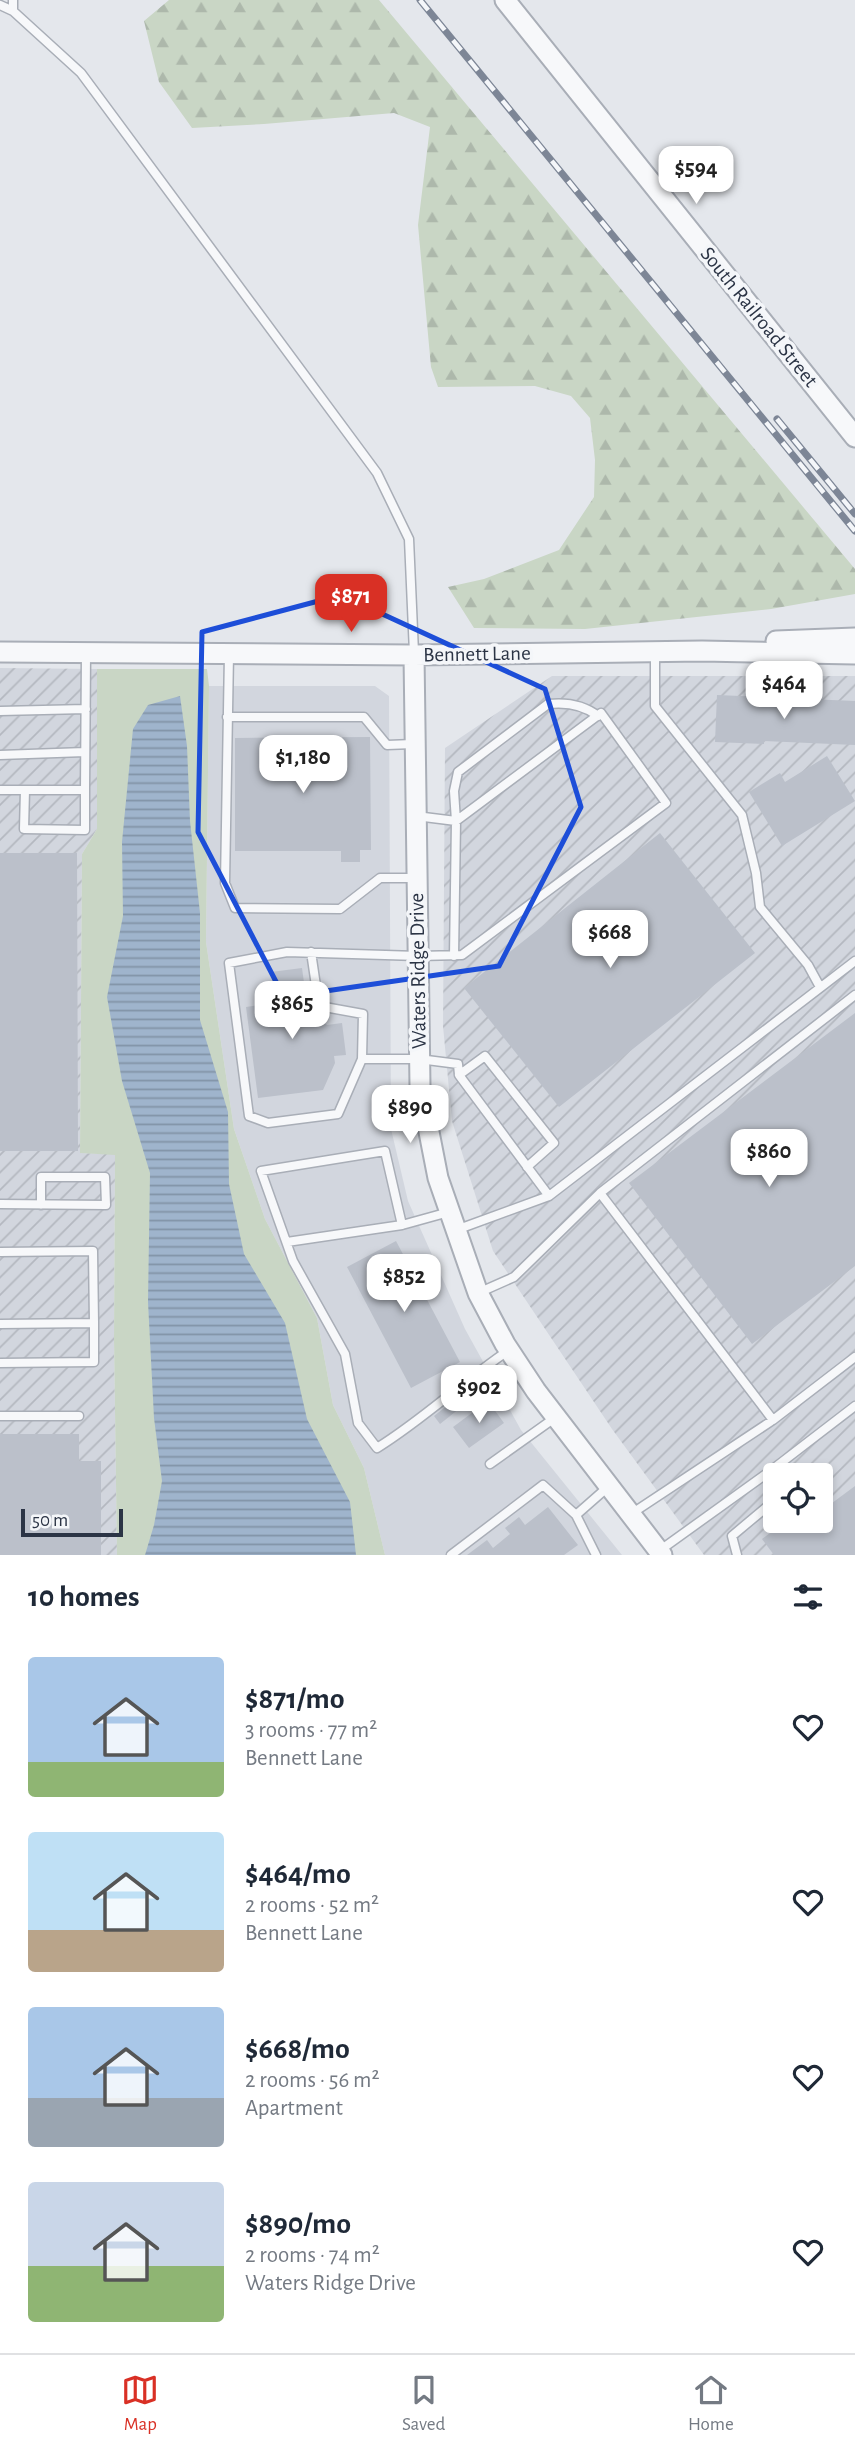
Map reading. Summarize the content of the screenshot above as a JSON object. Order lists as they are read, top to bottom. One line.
{"streets":{"street":["South Railroad Street","Bennett Lane","Waters Ridge Drive"]},"crossings":[["Bennett Lane","Waters Ridge Drive"]],"scale_bar":"50 m","page":{"price":["$594","$871","$464","$1,180","$668","$865","$890","$860","$852","$902"],"scale":"50 m","heading":"10 homes","list":[{"name":"$871/mo","note":"3 rooms · 77 m² · Bennett Lane"},{"name":"$464/mo","note":"2 rooms · 52 m² · Bennett Lane"},{"name":"$668/mo","note":"2 rooms · 56 m² · Apartment"},{"name":"$890/mo","note":"2 rooms · 74 m² · Waters Ridge Drive"}],"tabs":["Map","Saved","Home"]}}
